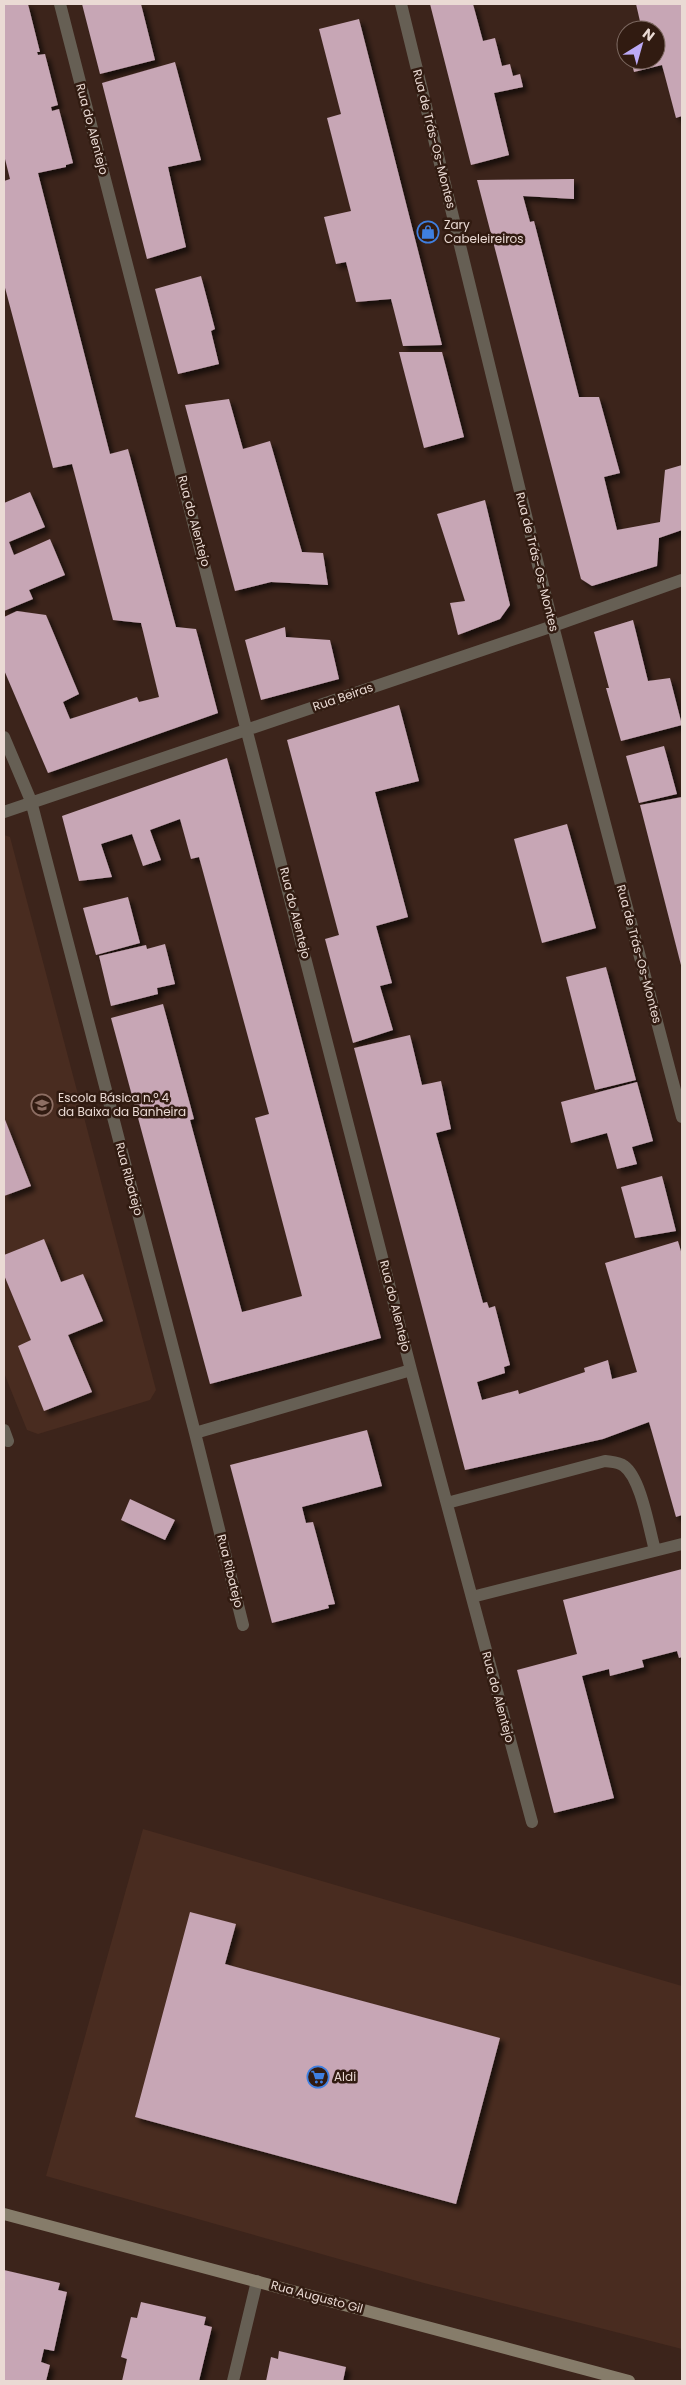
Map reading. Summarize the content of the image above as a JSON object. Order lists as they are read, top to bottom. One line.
{"streets":{"main road":["Rua Augusto Gil"],"street":["Rua do Alentejo","Rua de Trás-Os-Montes","Rua Beiras","Rua Ribatejo"]},"crossings":[["Rua do Alentejo","Rua Beiras"],["Rua de Trás-Os-Montes","Rua Beiras"],["Rua Beiras","Rua Ribatejo"]],"places":{"shop":["Zary Cabeleireiros"],"school or university":["Escola Básica n.º 4 da Baixa da Banheira"],"supermarket":["Aldi"]},"north":"top right"}
